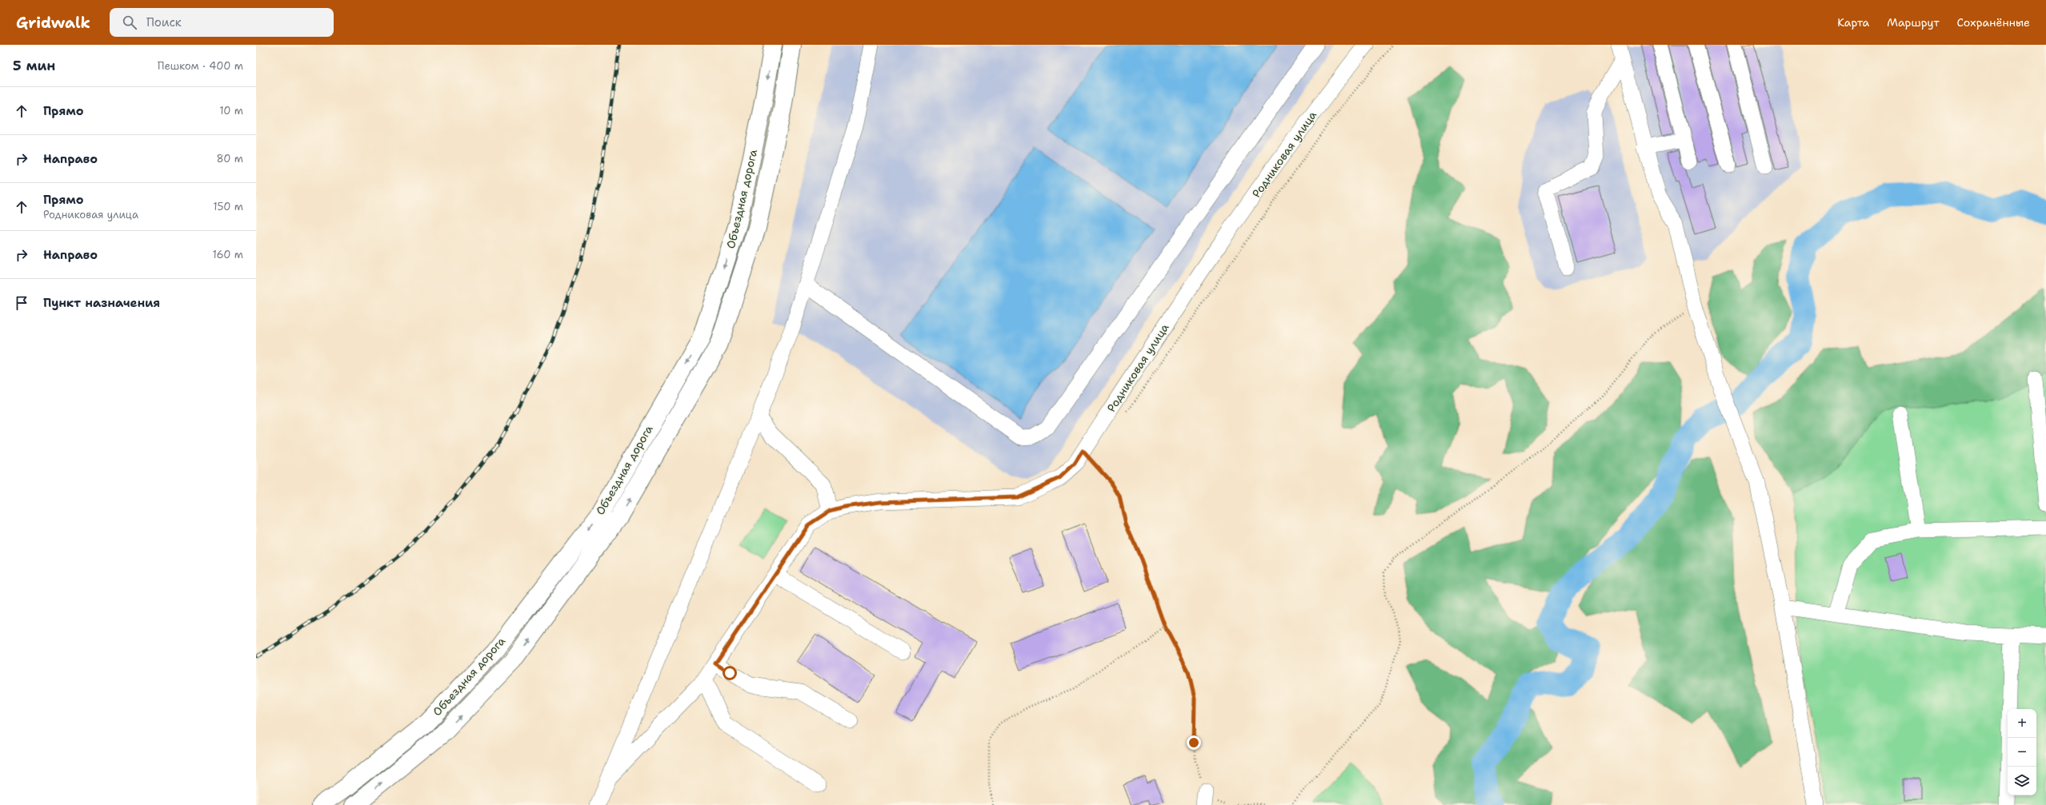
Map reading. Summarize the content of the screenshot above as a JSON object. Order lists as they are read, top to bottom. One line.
{"streets":{"highway":["Объездная дорога"],"street":["Родниковая улица"]},"page":{"header":"Gridwalk","search":"Поиск","nav":["Карта","Маршрут","Сохранённые"],"heading":["5 мин","Пешком · 400 m"],"list":[["Прямо","10 m"],["Направо","80 m"],["Прямо","Родниковая улица","150 m"],["Направо","160 m"],"Пункт назначения"],"map_buttons":["+","−"]}}
